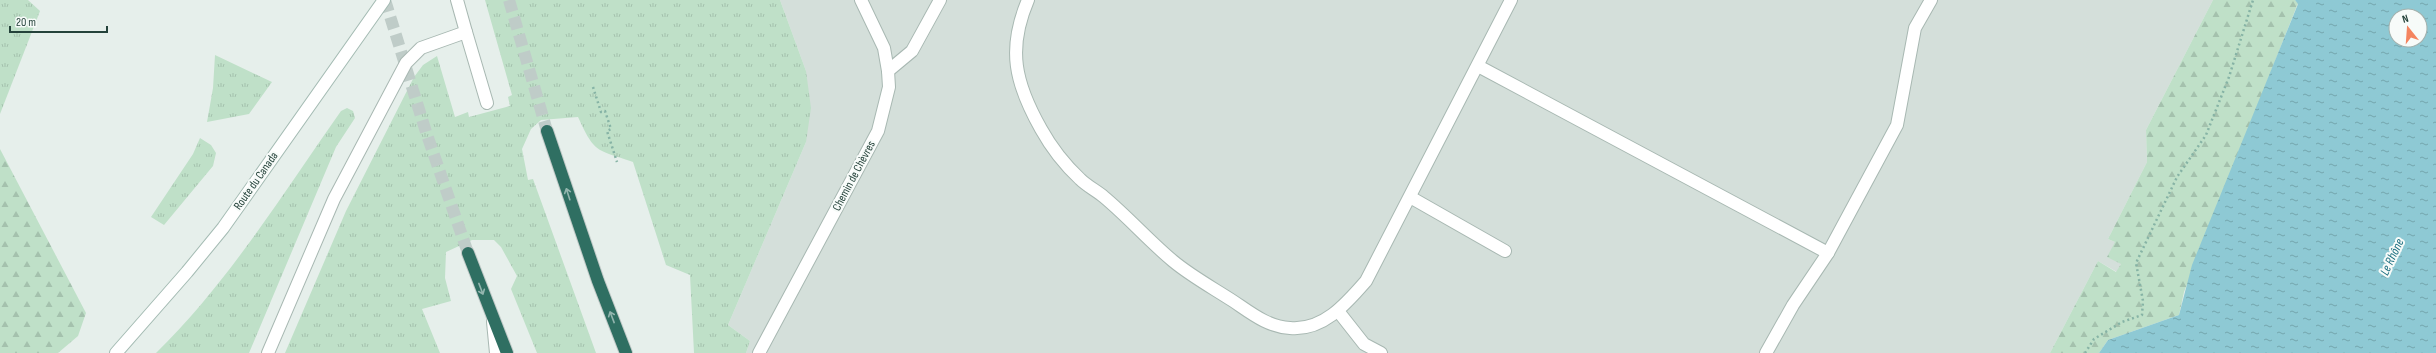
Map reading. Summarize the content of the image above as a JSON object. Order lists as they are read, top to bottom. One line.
{"streets":{"street":["Chemin de Chèvres","Route du Canada"]},"water":["Le Rhône"],"scale_bar":"20 m","north":"top"}
